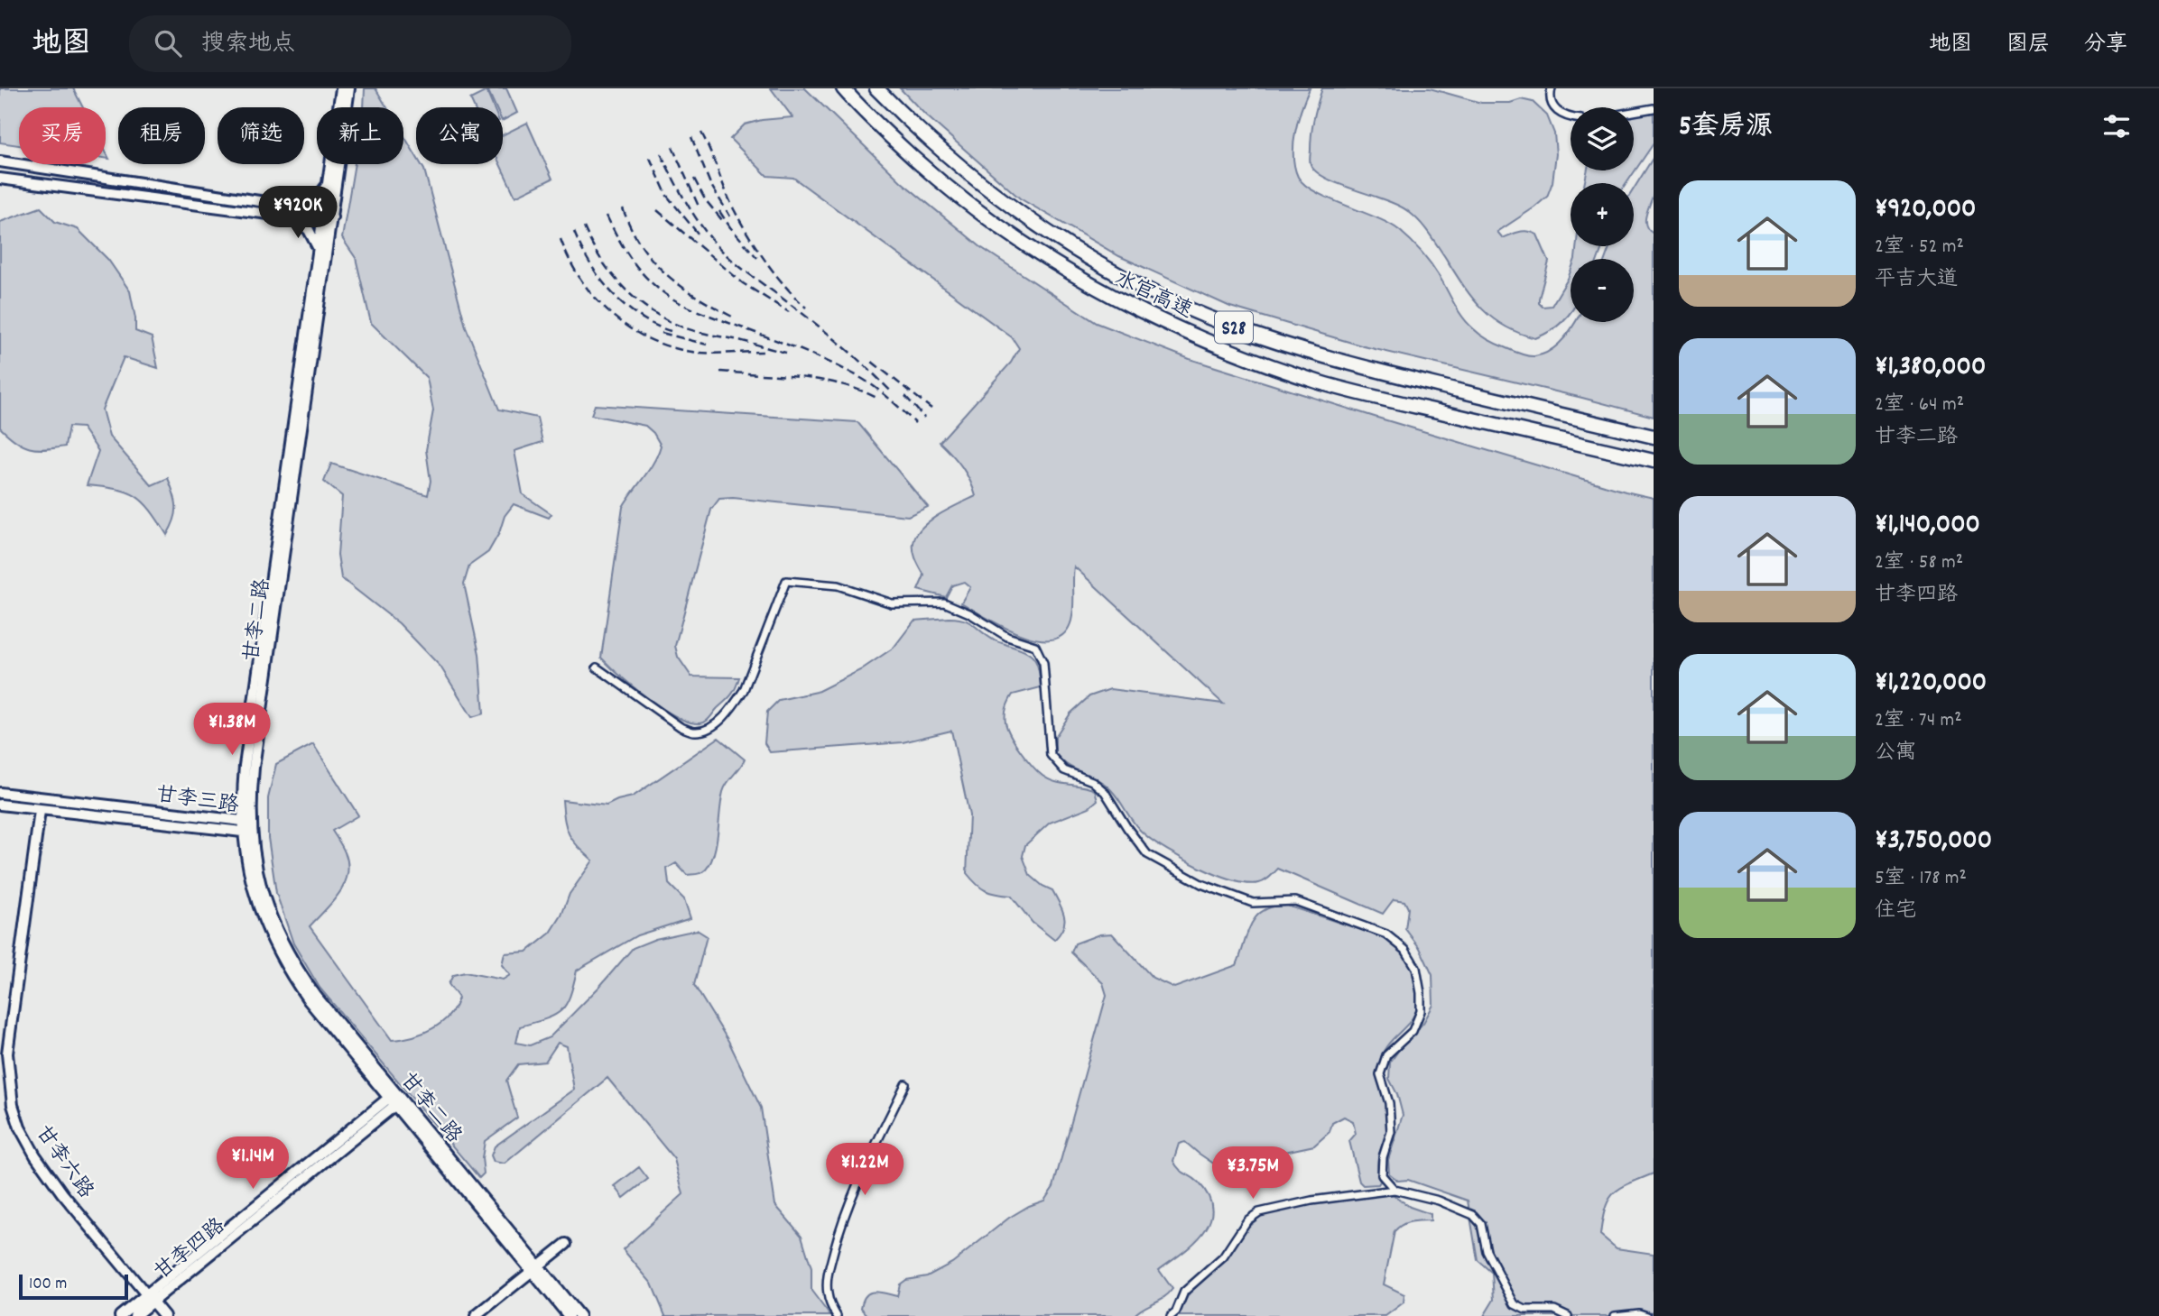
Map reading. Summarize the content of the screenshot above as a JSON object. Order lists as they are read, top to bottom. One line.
{"streets":{"highway":["水官高速","S28"],"main road":["甘李二路","甘李三路","甘李六路","甘李四路"]},"crossings":[["甘李二路","甘李三路"],["甘李二路","甘李四路"],["甘李六路","甘李四路"]],"scale_bar":"100 m","page":{"header":"地图","search":"搜索地点","nav":["地图","图层","分享"],"heading":"5套房源","map_buttons":["+","−"],"chip":["买房","租房","筛选","新上","公寓"],"list":[{"name":"¥920,000","note":"2室 · 52 m² · 平吉大道"},{"name":"¥1,380,000","note":"2室 · 64 m² · 甘李二路"},{"name":"¥1,140,000","note":"2室 · 58 m² · 甘李四路"},{"name":"¥1,220,000","note":"2室 · 74 m² · 公寓"},{"name":"¥3,750,000","note":"5室 · 178 m² · 住宅"}],"price":["¥920K","¥1.38M","¥1.14M","¥1.22M","¥3.75M"],"scale":"100 m"}}
